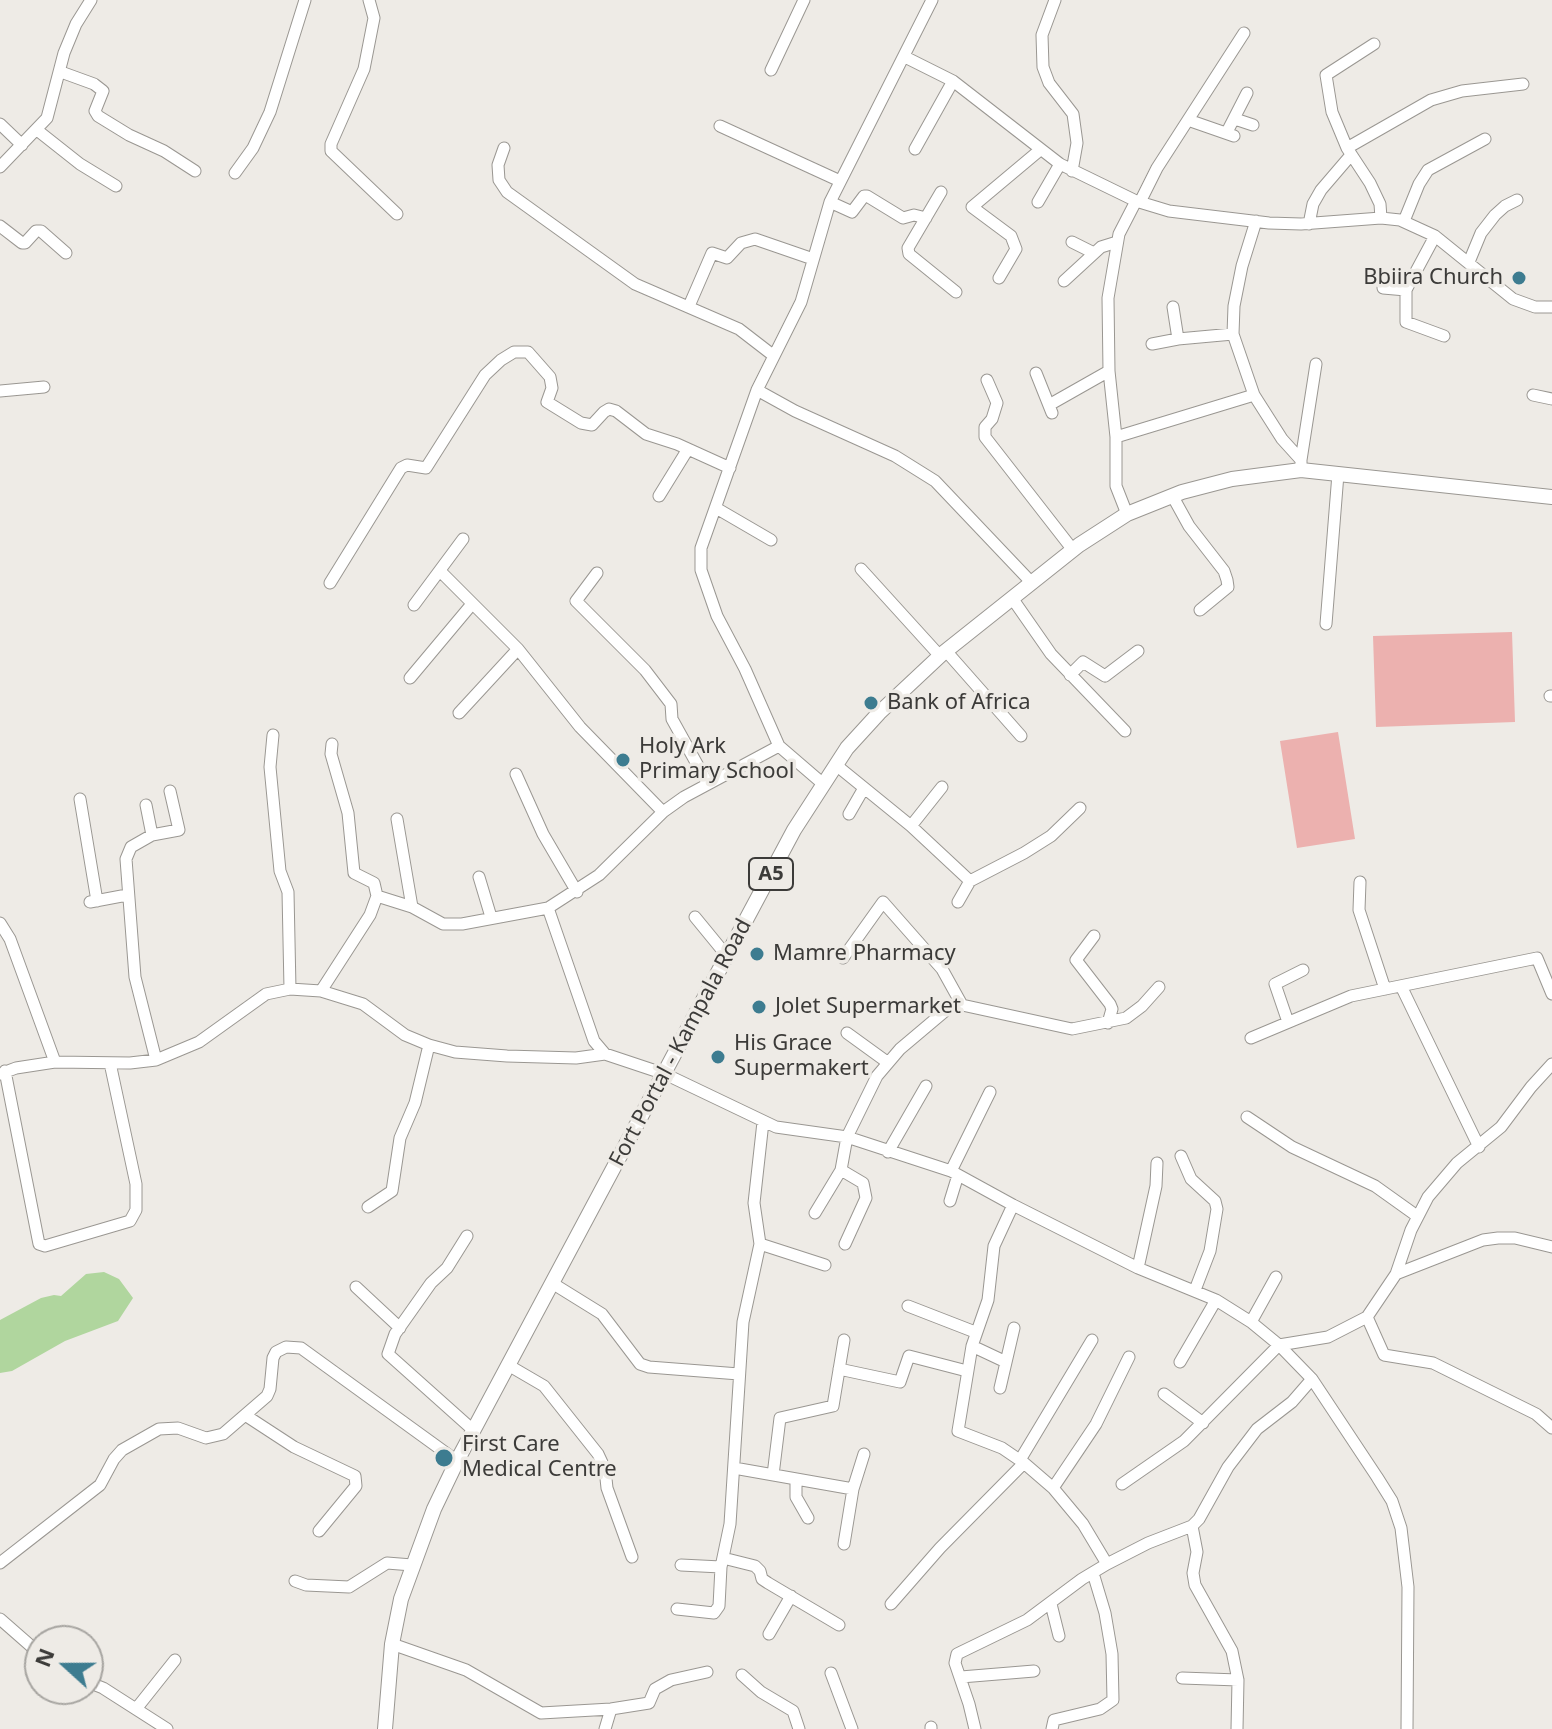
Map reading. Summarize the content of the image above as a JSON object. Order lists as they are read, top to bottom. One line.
{"streets":{"main road":["A5","Fort Portal - Kampala Road"]},"places":["Bbiira Church","Bank of Africa","Holy Ark Primary School","Mamre Pharmacy","Jolet Supermarket","His Grace Supermakert","First Care Medical Centre"],"north":"left"}
